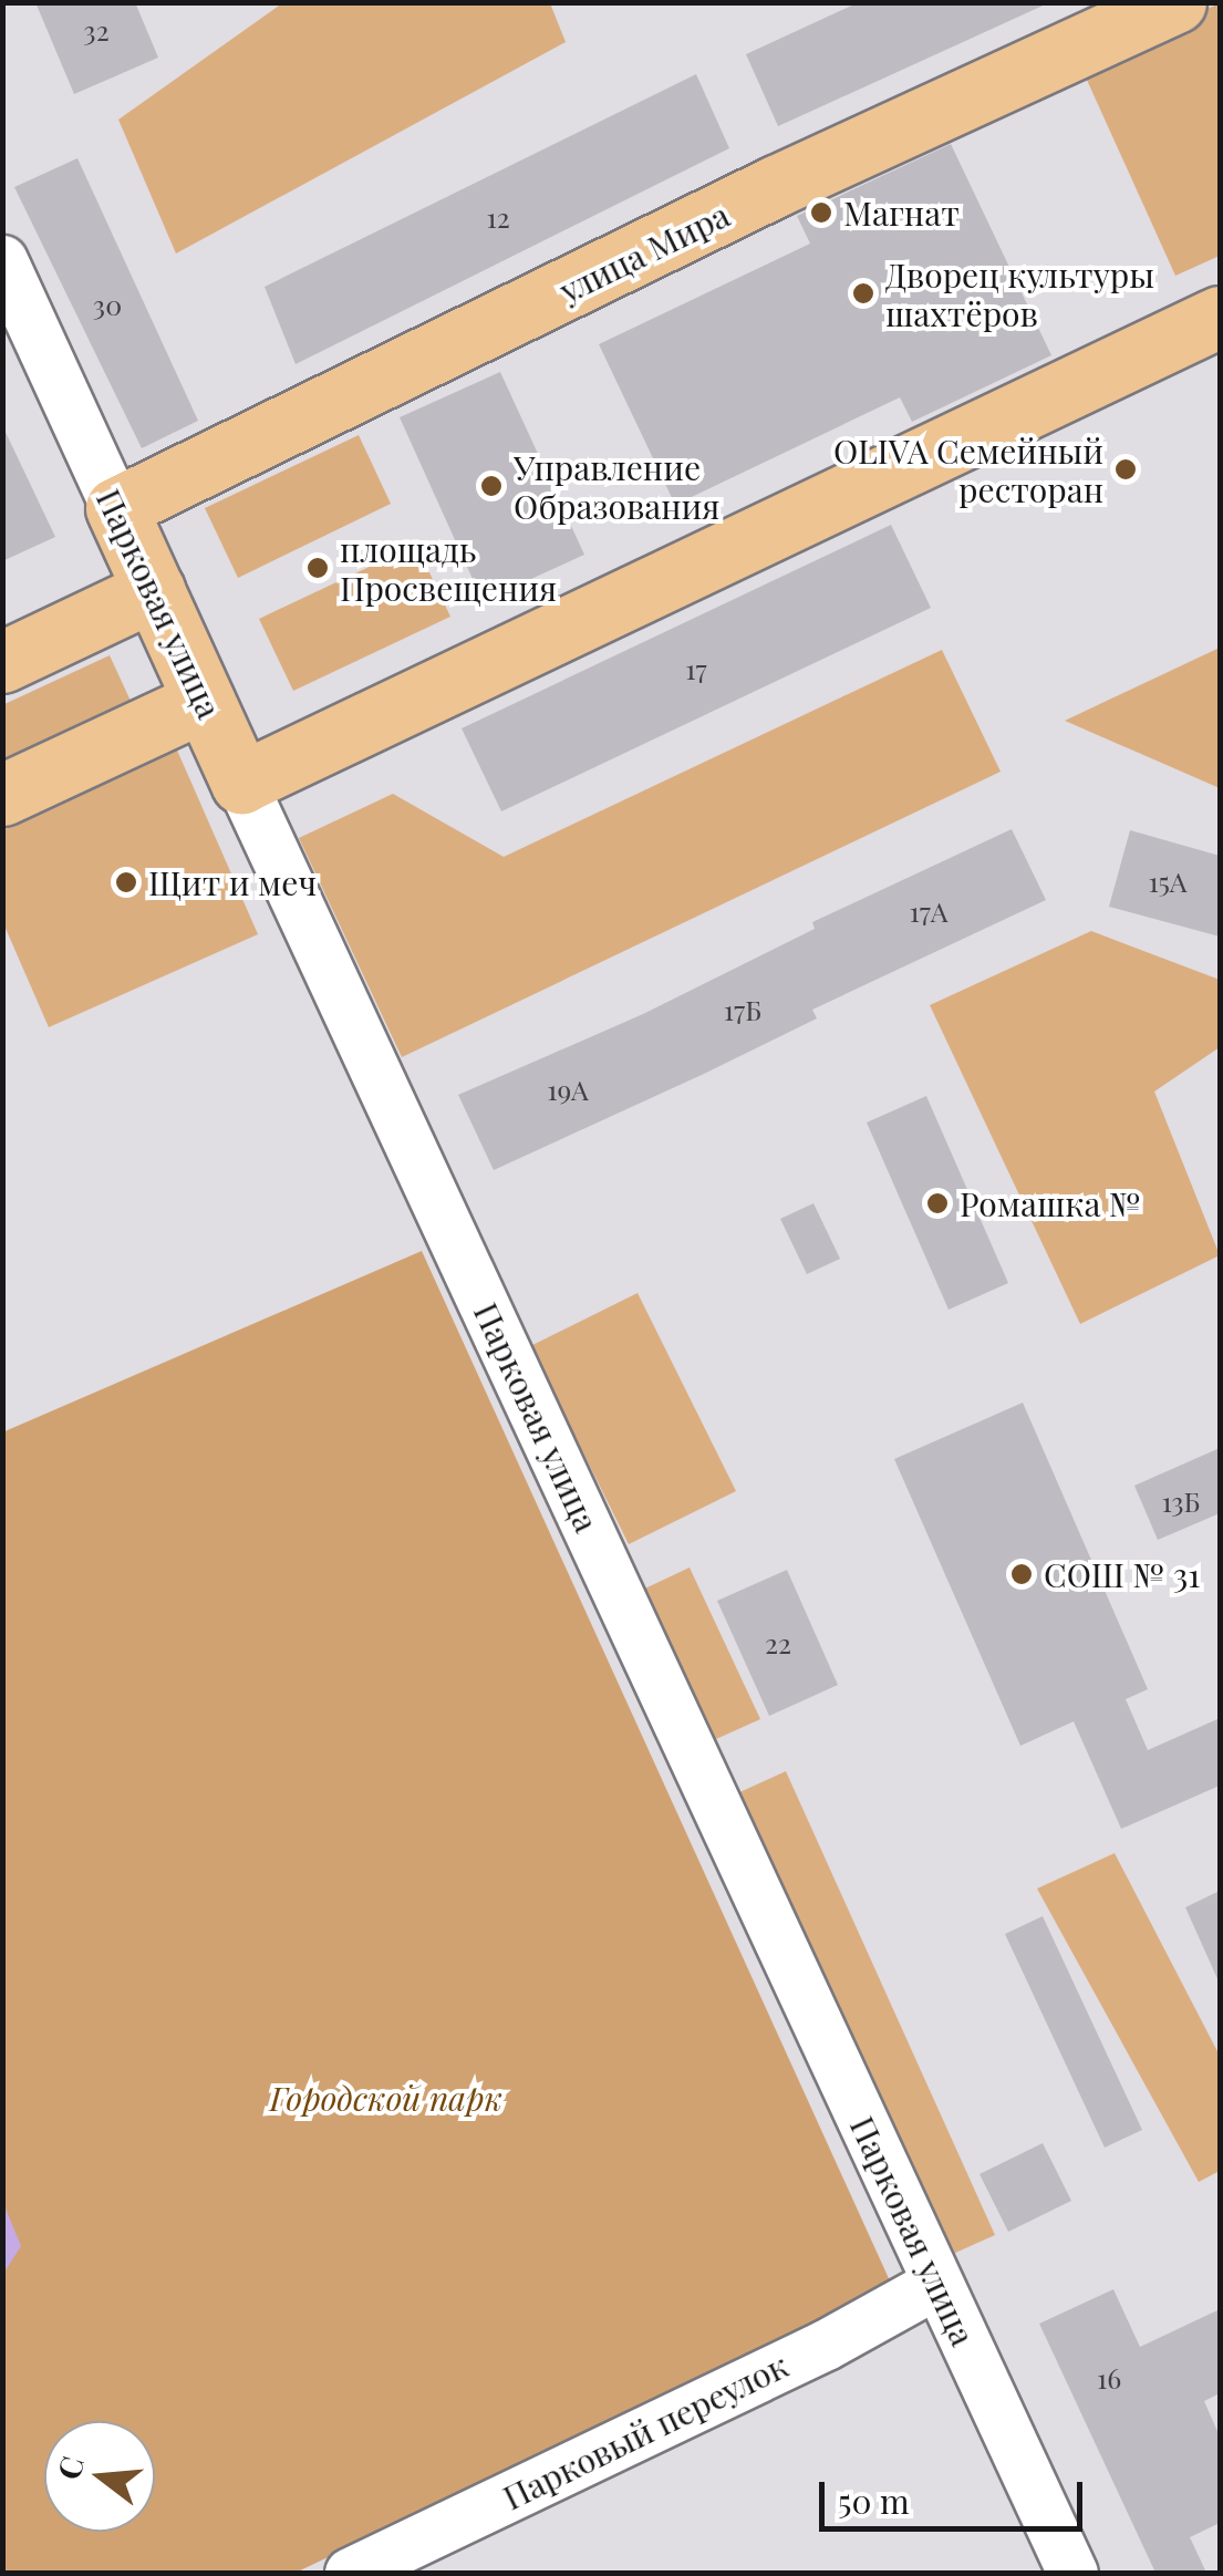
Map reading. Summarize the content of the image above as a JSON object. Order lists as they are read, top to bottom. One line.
{"streets":{"main road":["улица Мира","Парковая улица"],"street":["Парковый переулок"]},"crossings":[["улица Мира","Парковая улица"],["Парковая улица","Парковый переулок"]],"parks":["Городской парк"],"places":["Магнат","Дворец культуры шахтёров","OLIVA Семейный ресторан","Управление Образования","площадь Просвещения","Щит и меч","Ромашка №","СОШ № 31"],"house_numbers":["32","12","30","17","15А","17А","17Б","19А","13Б","22","16"],"scale_bar":"50 m","north":"left"}
